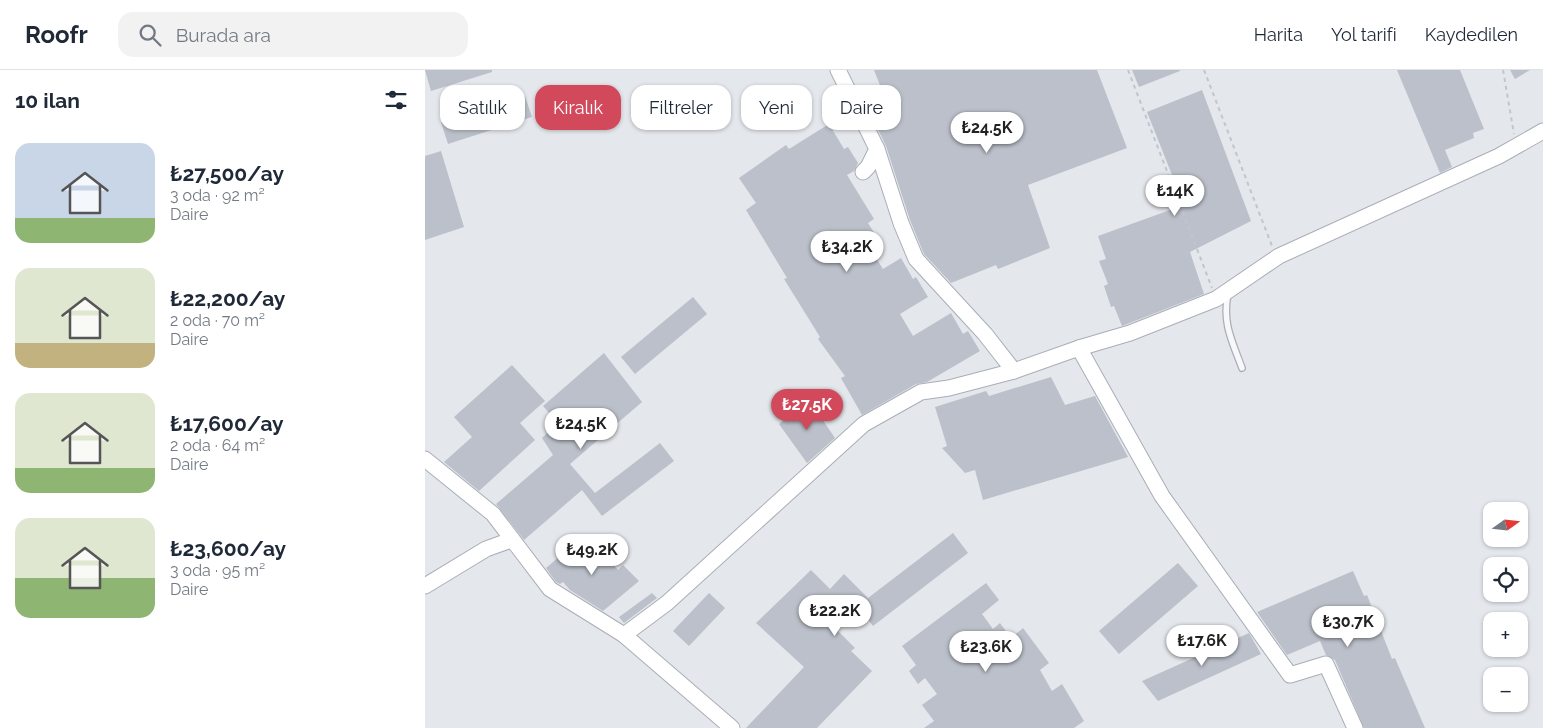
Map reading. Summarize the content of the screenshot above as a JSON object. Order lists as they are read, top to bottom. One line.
{"north":"right","page":{"header":"Roofr","search":"Burada ara","nav":["Harita","Yol tarifi","Kaydedilen"],"heading":"10 ilan","chip":["Satılık","Kiralık","Filtreler","Yeni","Daire"],"price":["₺24.5K","₺14K","₺34.2K","₺27.5K","₺24.5K","₺49.2K","₺22.2K","₺30.7K","₺17.6K","₺23.6K"],"list":[{"name":"₺27,500/ay","note":"3 oda · 92 m² · Daire"},{"name":"₺22,200/ay","note":"2 oda · 70 m² · Daire"},{"name":"₺17,600/ay","note":"2 oda · 64 m² · Daire"},{"name":"₺23,600/ay","note":"3 oda · 95 m² · Daire"}],"map_buttons":["+","−"]}}
